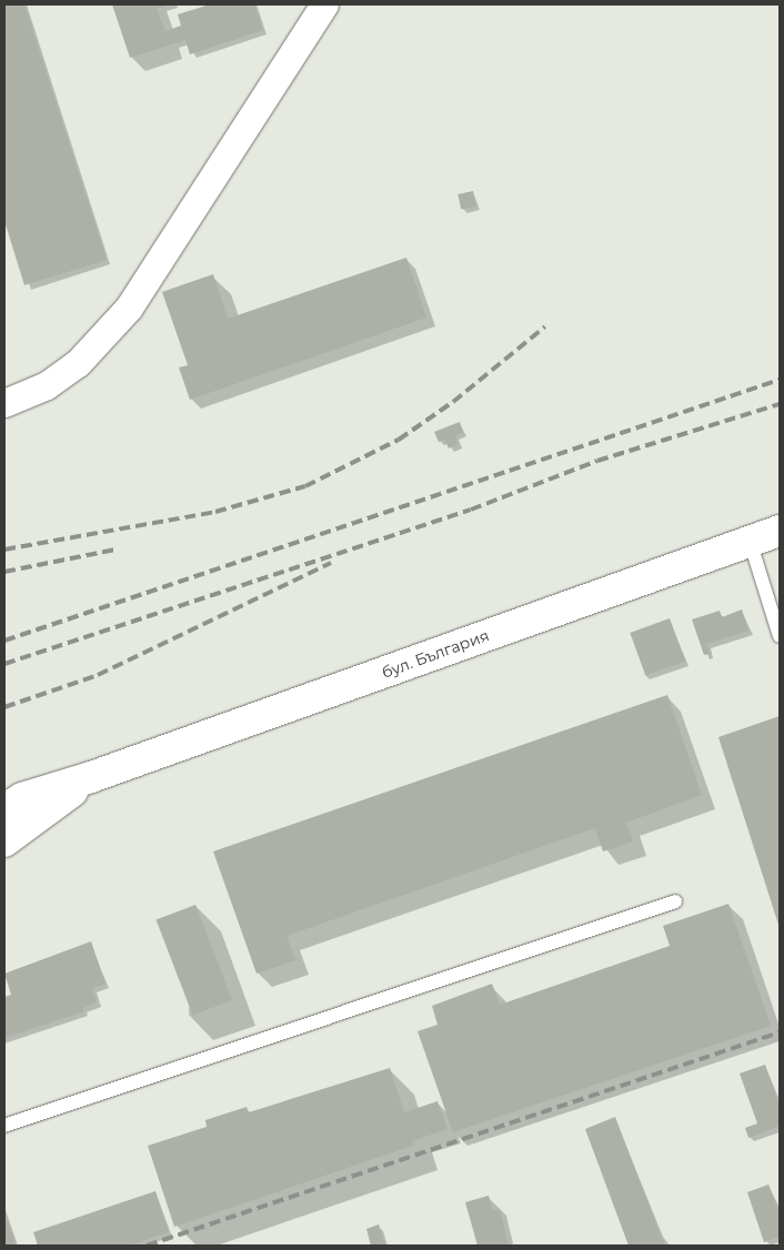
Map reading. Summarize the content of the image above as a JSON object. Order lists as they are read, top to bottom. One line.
{"streets":{"street":["бул. България"]}}
